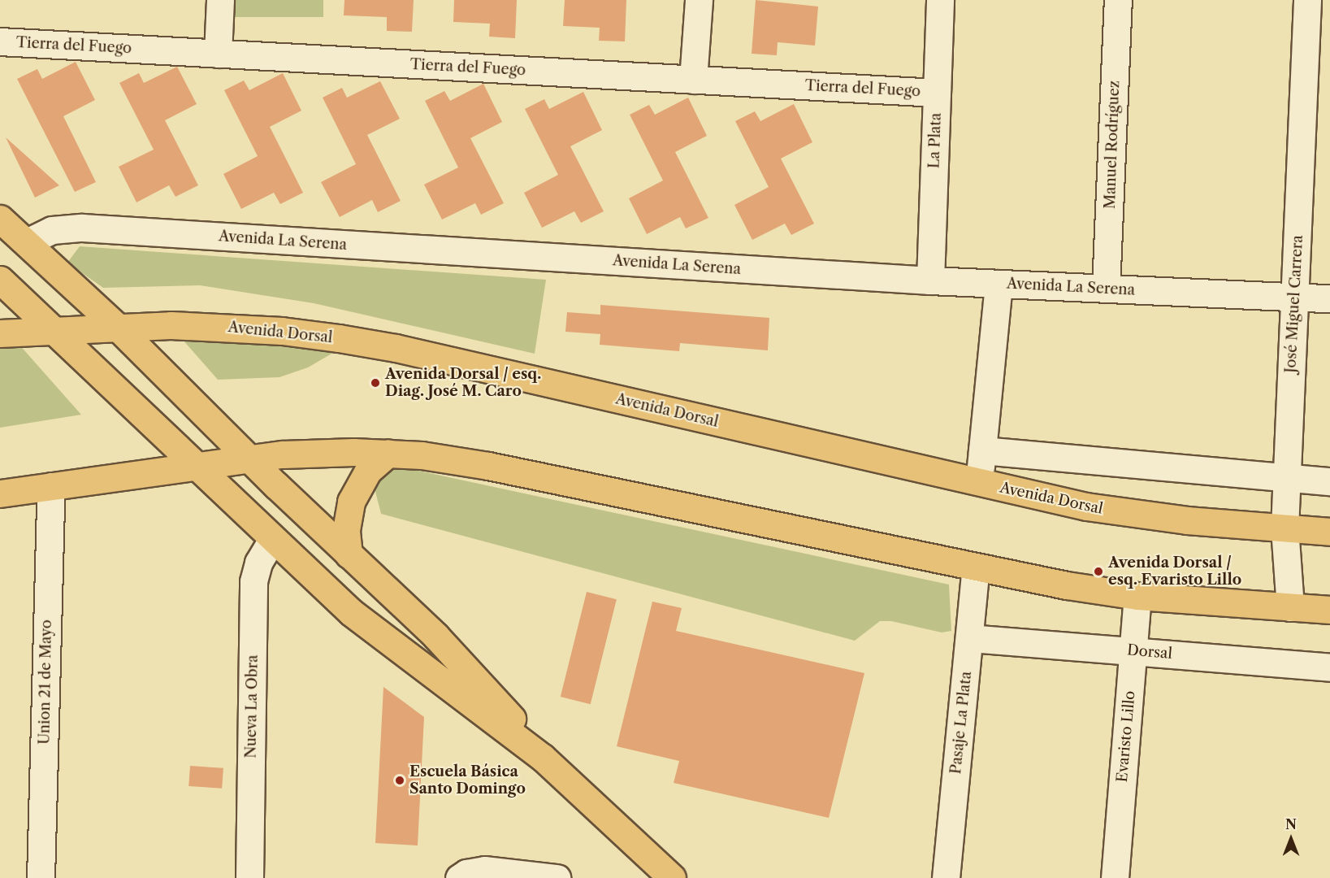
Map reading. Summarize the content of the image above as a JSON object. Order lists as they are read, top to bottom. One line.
{"streets":{"main road":["Avenida Dorsal"],"street":["Tierra del Fuego","La Plata","Manuel Rodríguez","Avenida La Serena","José Miguel Carrera","Dorsal","Union 21 de Mayo","Nueva La Obra","Pasaje La Plata","Evaristo Lillo"]},"crossings":[["Tierra del Fuego","La Plata"],["La Plata","Avenida La Serena"],["Manuel Rodríguez","Avenida La Serena"],["Avenida La Serena","José Miguel Carrera"],["José Miguel Carrera","Avenida Dorsal"],["Dorsal","Pasaje La Plata"],["Dorsal","Evaristo Lillo"]],"places":["Avenida Dorsal / esq. Diag. José M. Caro","Avenida Dorsal / esq. Evaristo Lillo","Escuela Básica Santo Domingo"],"north":"top"}
